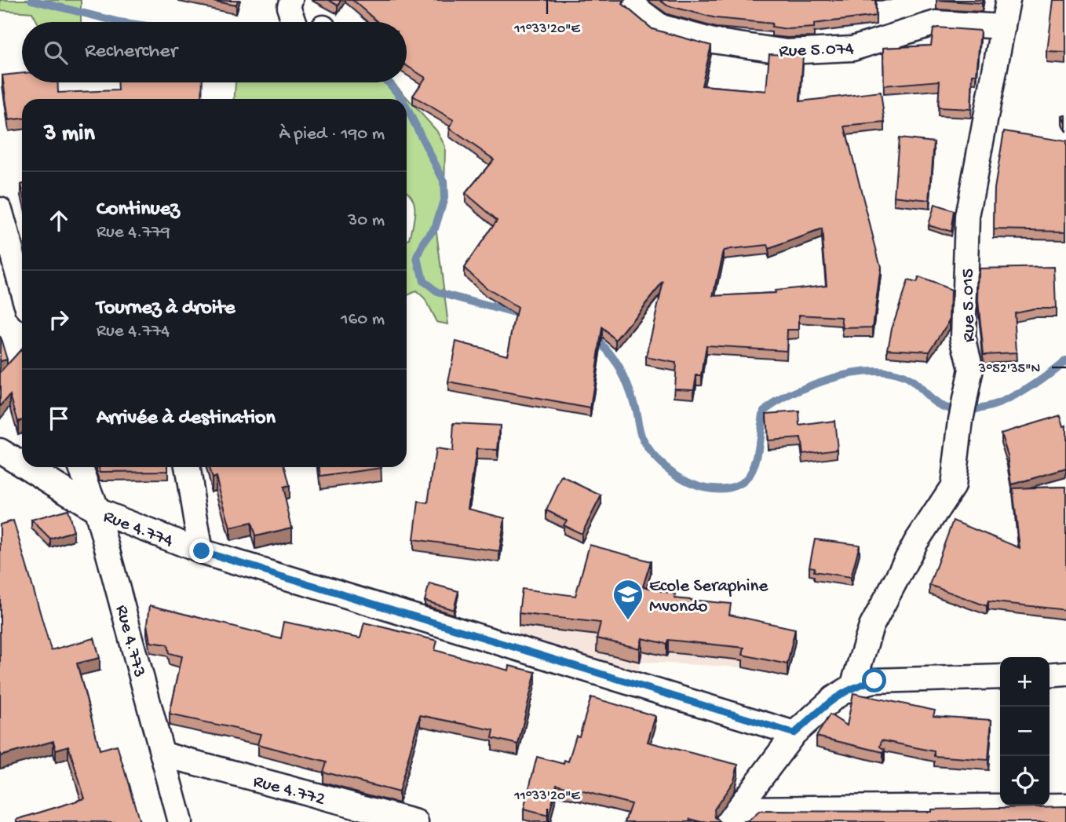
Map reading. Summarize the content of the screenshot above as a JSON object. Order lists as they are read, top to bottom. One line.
{"streets":{"street":["Rue 5.074","Rue 5.015","Rue 4.774","Rue 4.773","Rue 4.772"]},"crossings":[["Rue 5.074","Rue 5.015"],["Rue 4.774","Rue 4.773"],["Rue 4.773","Rue 4.772"]],"places":{"school or university":["Ecole Seraphine Mvondo"]},"page":{"search":"Rechercher","heading":["3 min","À pied · 190 m"],"list":[["Continuez","Rue 4.779","30 m"],["Tournez à droite","Rue 4.774","160 m"],"Arrivée à destination"],"map_buttons":["+","−"]},"coordinates":["11°33'20\"E","3°52'35\"N"]}
